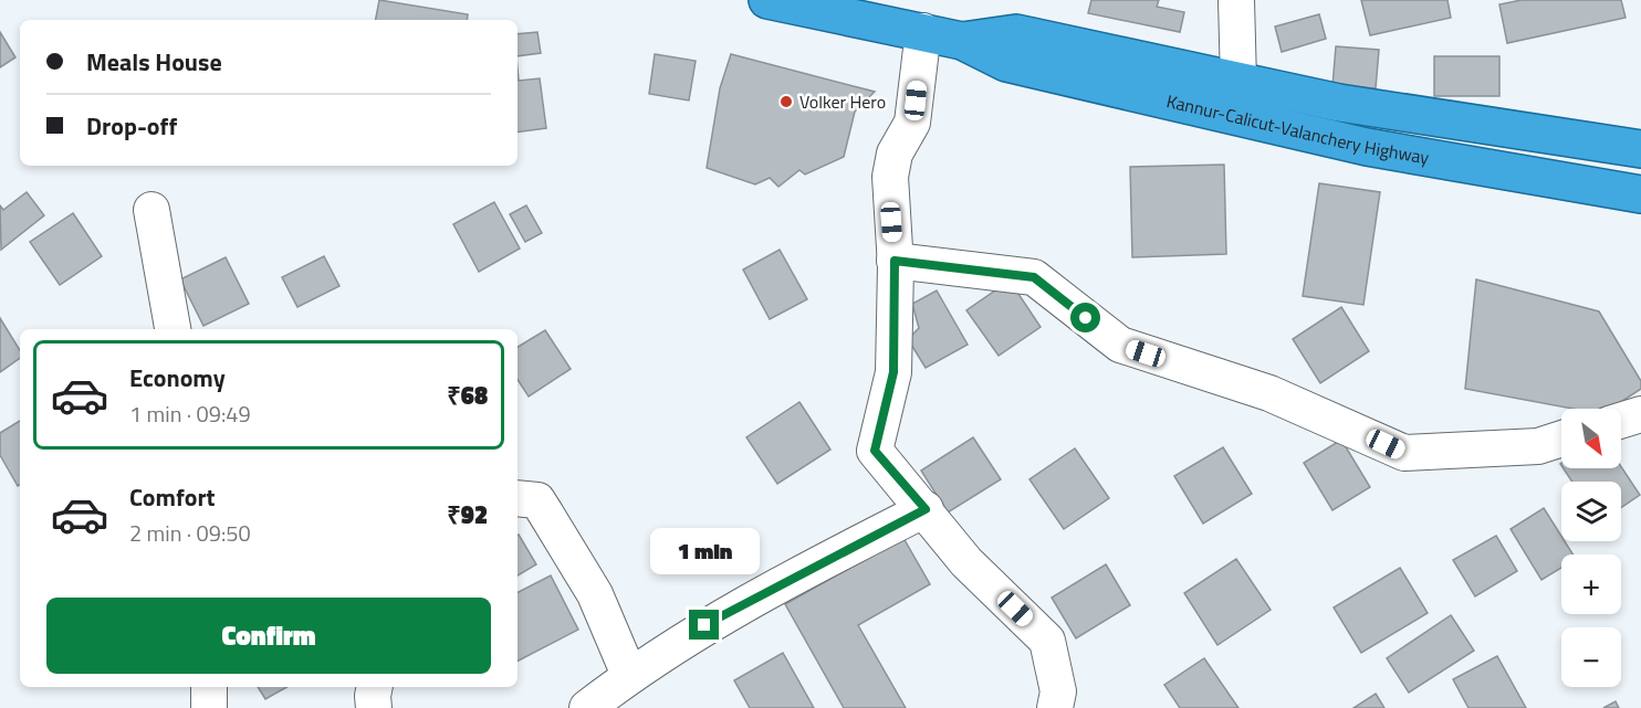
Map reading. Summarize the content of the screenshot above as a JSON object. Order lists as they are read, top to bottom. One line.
{"streets":{"highway":["Kannur-Calicut-Valanchery Highway"]},"places":["Volker Hero"],"north":"bottom right","page":{"banner":["Meals House","Drop-off"],"list":[{"name":"Economy","note":"1 min · 09:49","value":"₹68"},{"name":"Comfort","note":"2 min · 09:50","value":"₹92"}],"map_buttons":["+","−"],"bubble":"1 min","buttons":"Confirm"}}
